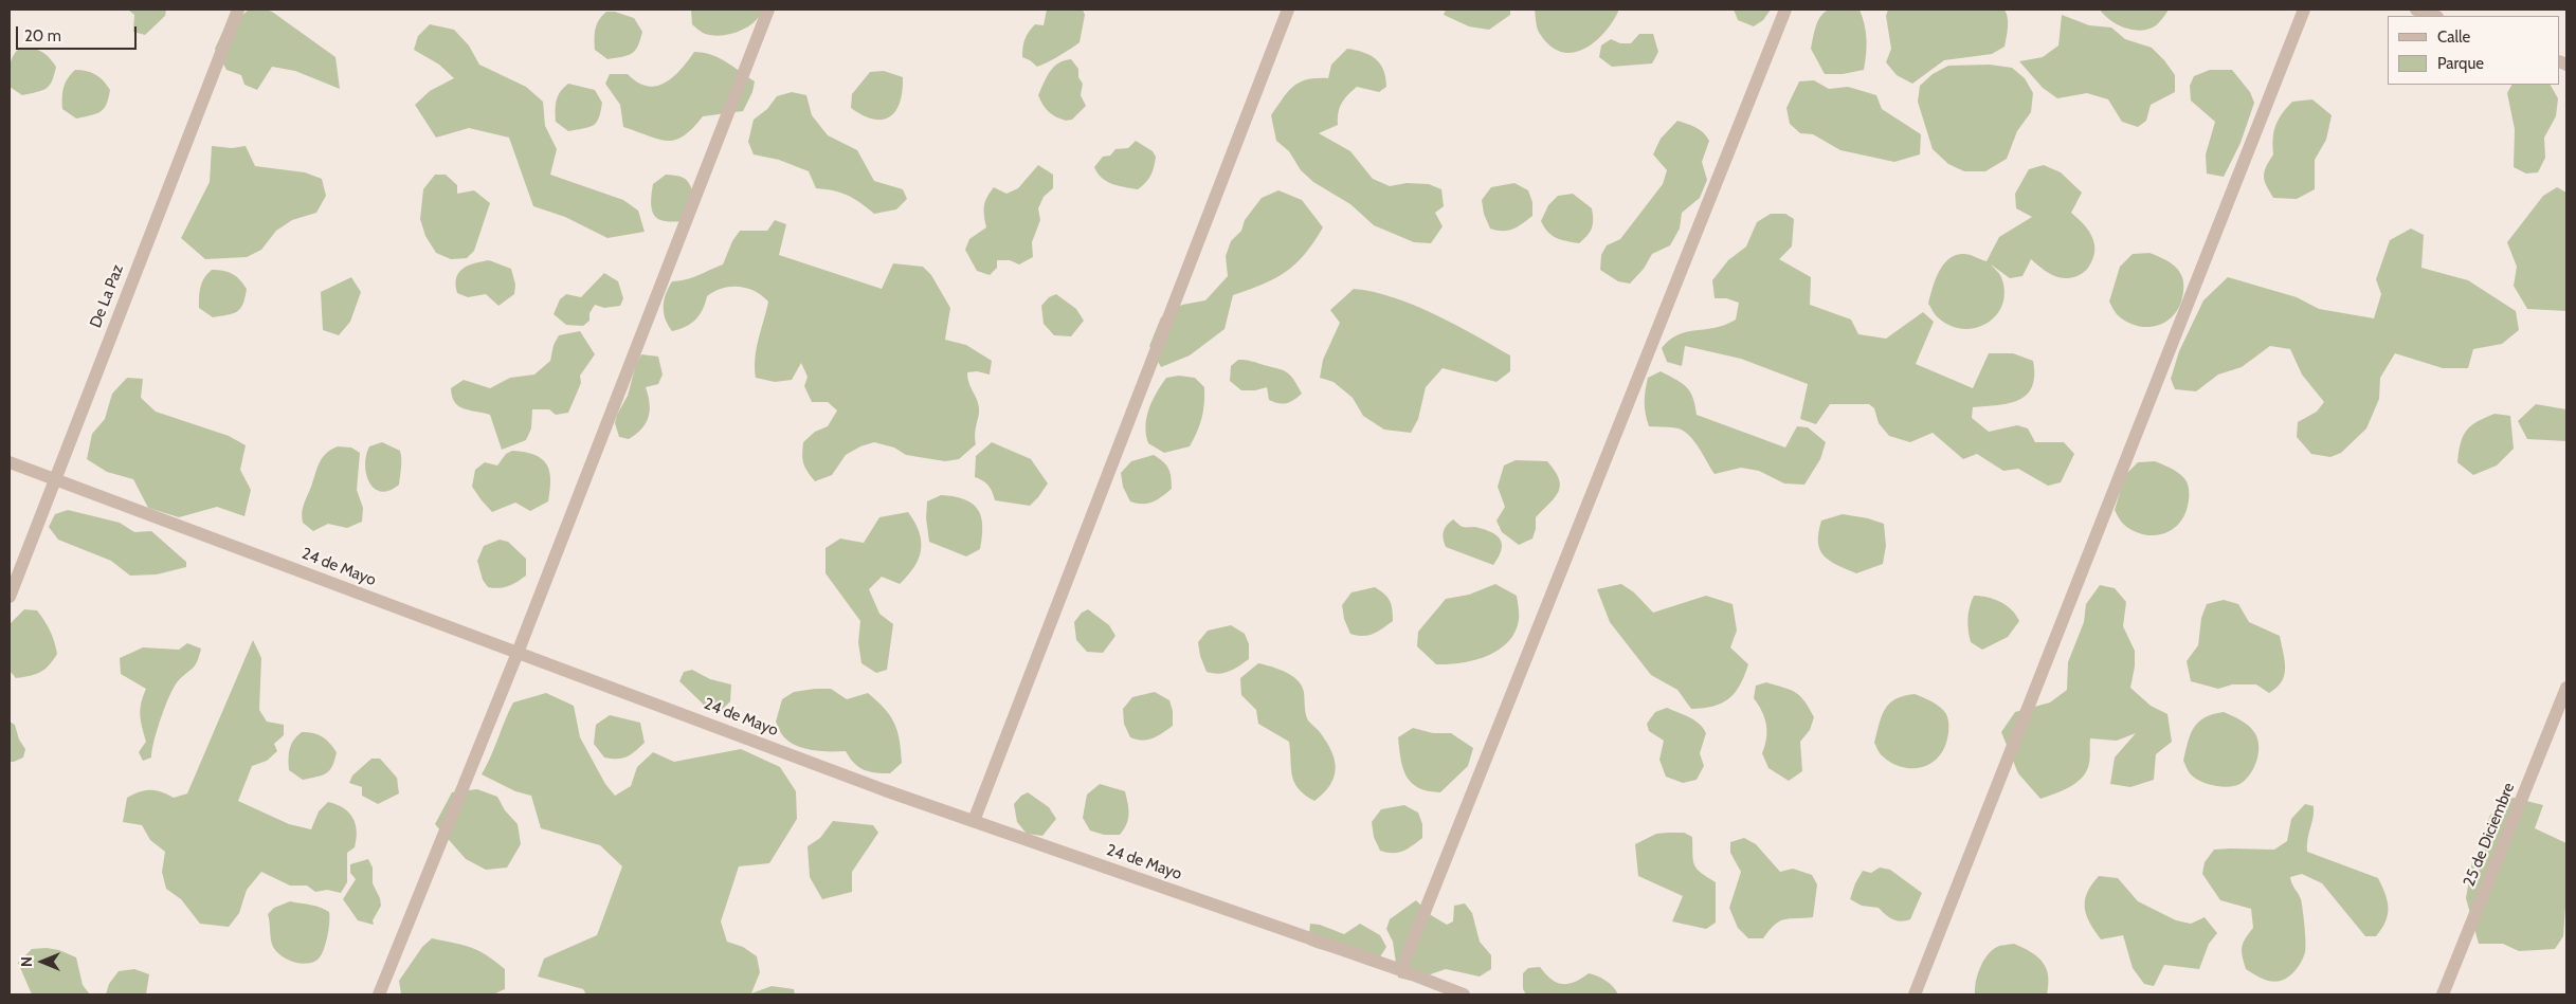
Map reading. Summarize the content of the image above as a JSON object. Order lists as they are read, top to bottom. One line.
{"streets":{"street":["De La Paz","24 de Mayo","25 de Diciembre"]},"crossings":[["De La Paz","24 de Mayo"]],"legend":["Calle","Parque"],"scale_bar":"20 m","north":"left"}
